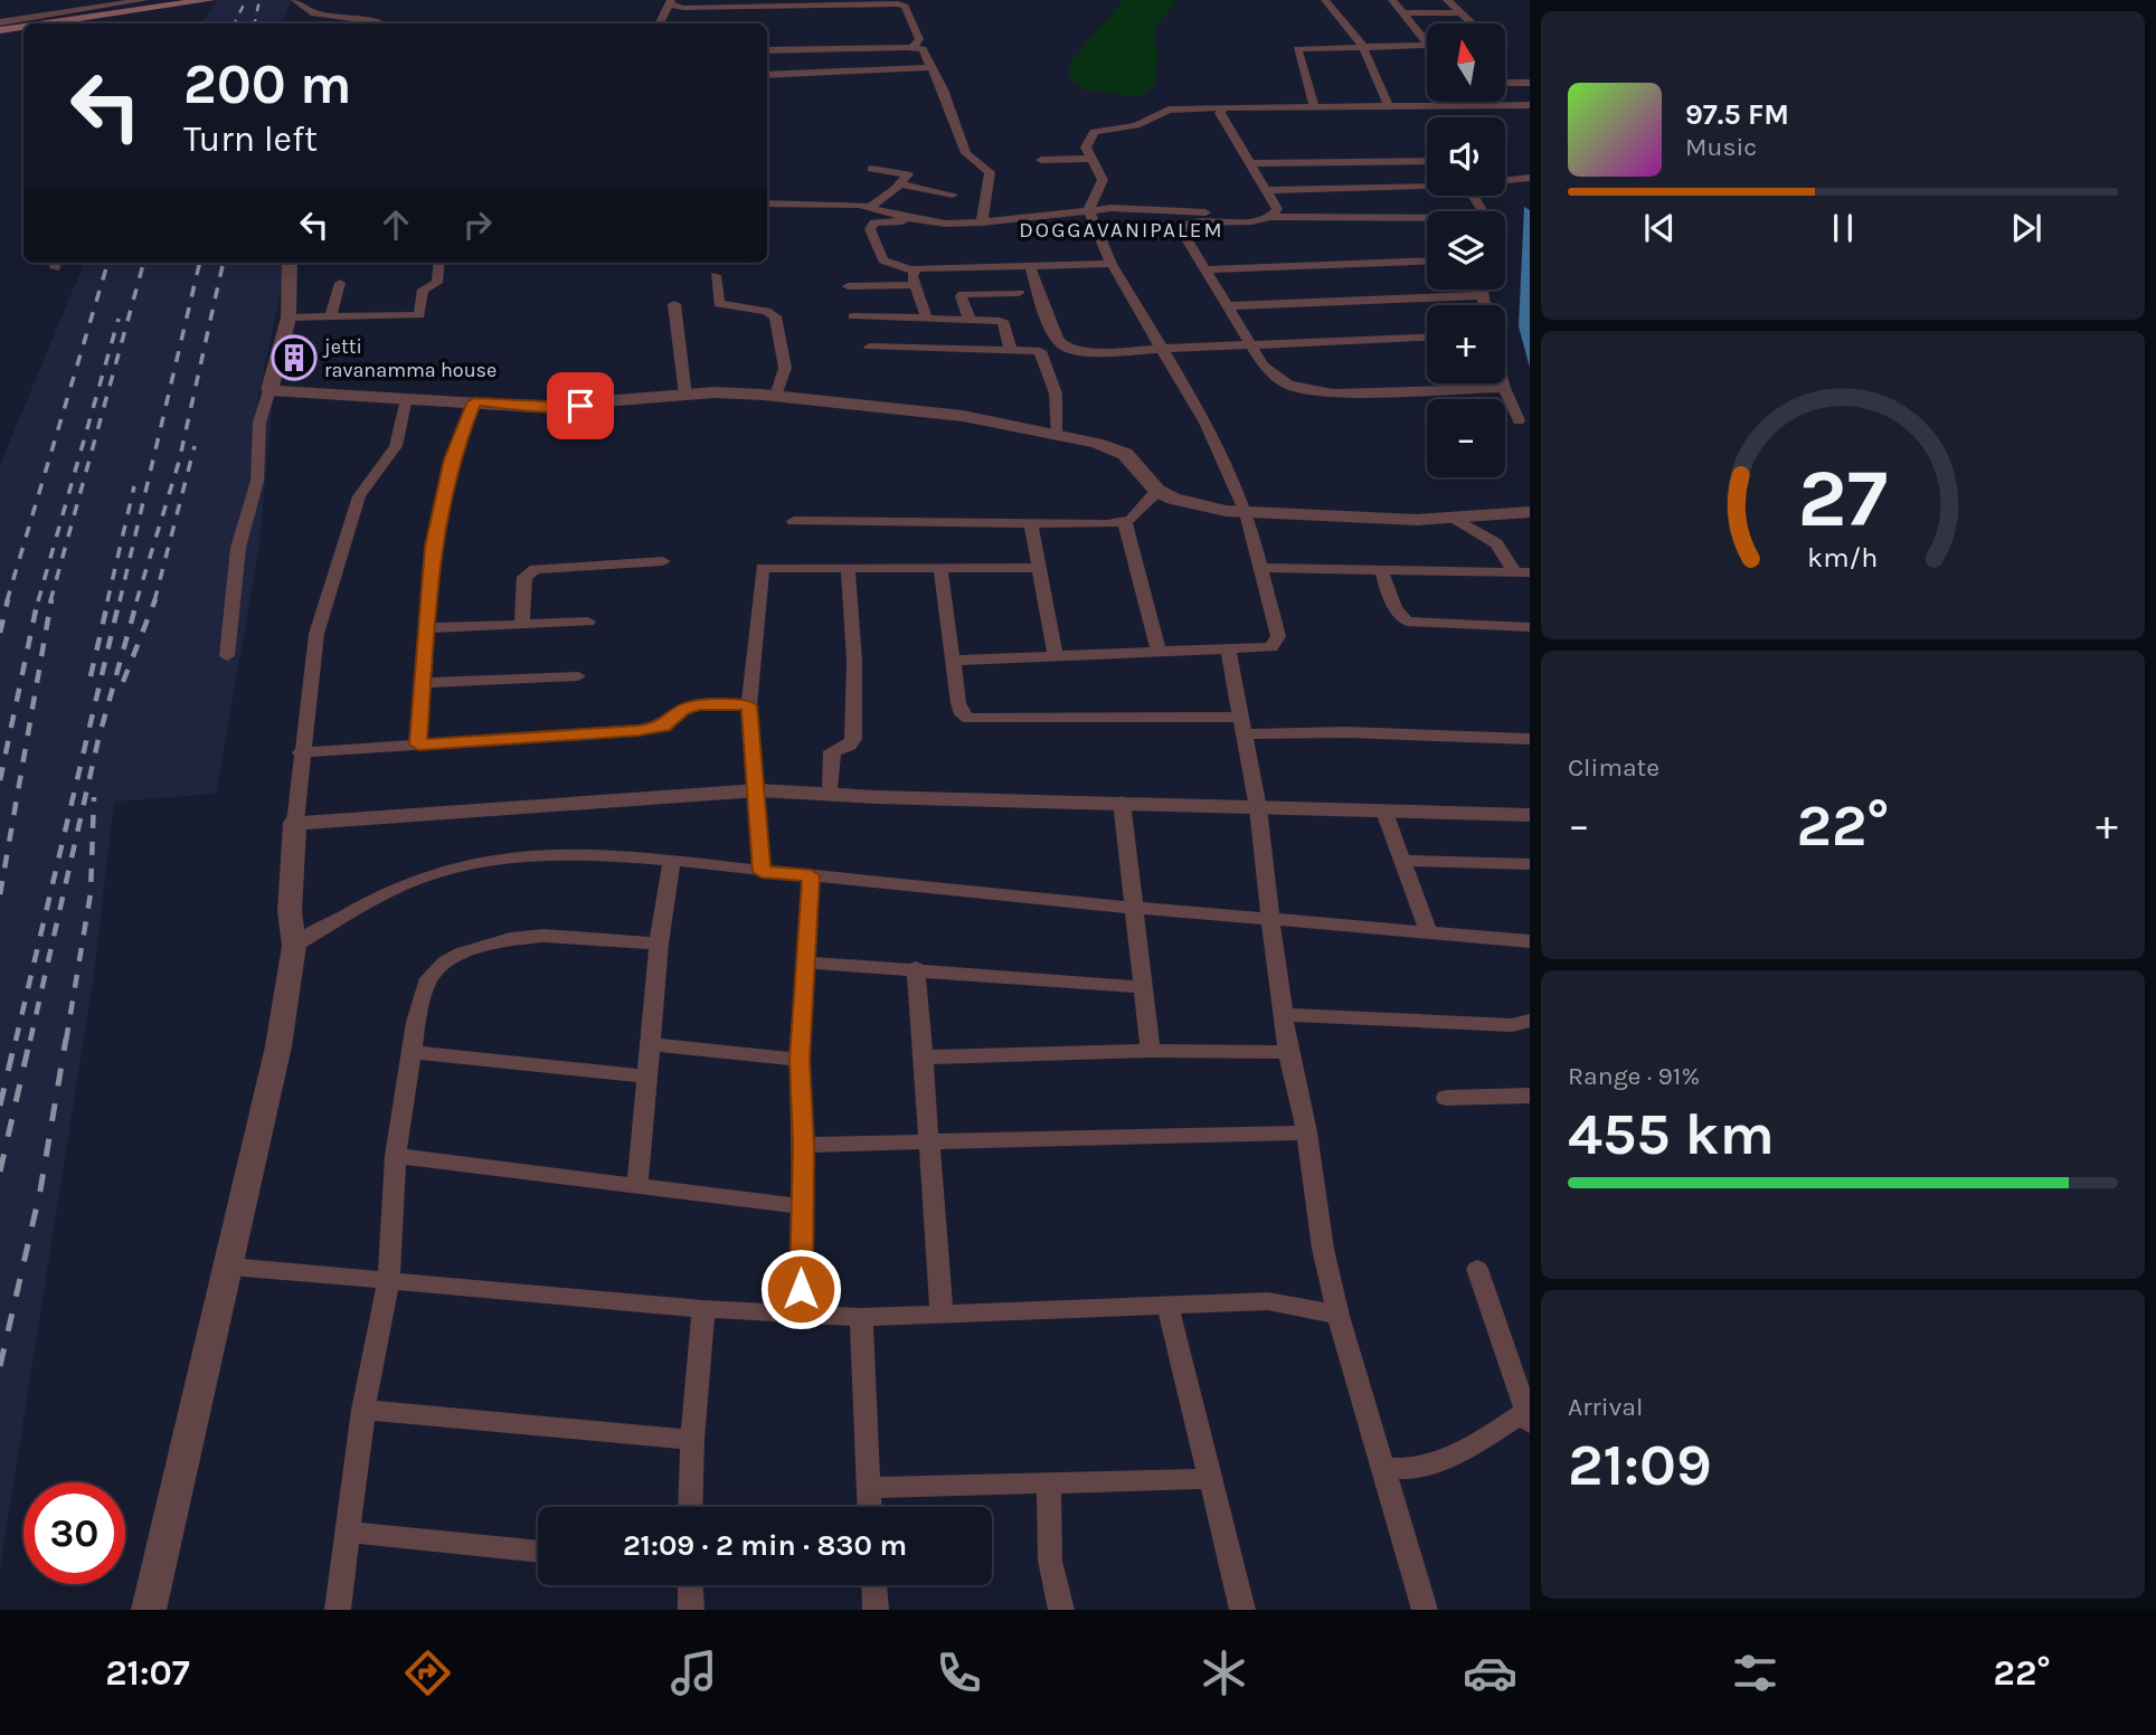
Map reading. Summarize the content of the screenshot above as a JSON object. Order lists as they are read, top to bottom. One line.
{"districts":["DOGGAVANIPALEM"],"places":{"building":["jetti ravanamma house"]},"north":"top","page":{"map_buttons":["+","−"],"turn":["200 m","Turn left"],"song":["97.5 FM","Music"],"tile":["Climate",["Range · 91%","455 km"],["Arrival","21:09"]],"heat":["−","22°","+"],"limit":"30","trip":"21:09 · 2 min · 830 m","tabs":["21:07","22°"],"gauge":["27","km/h"]}}
